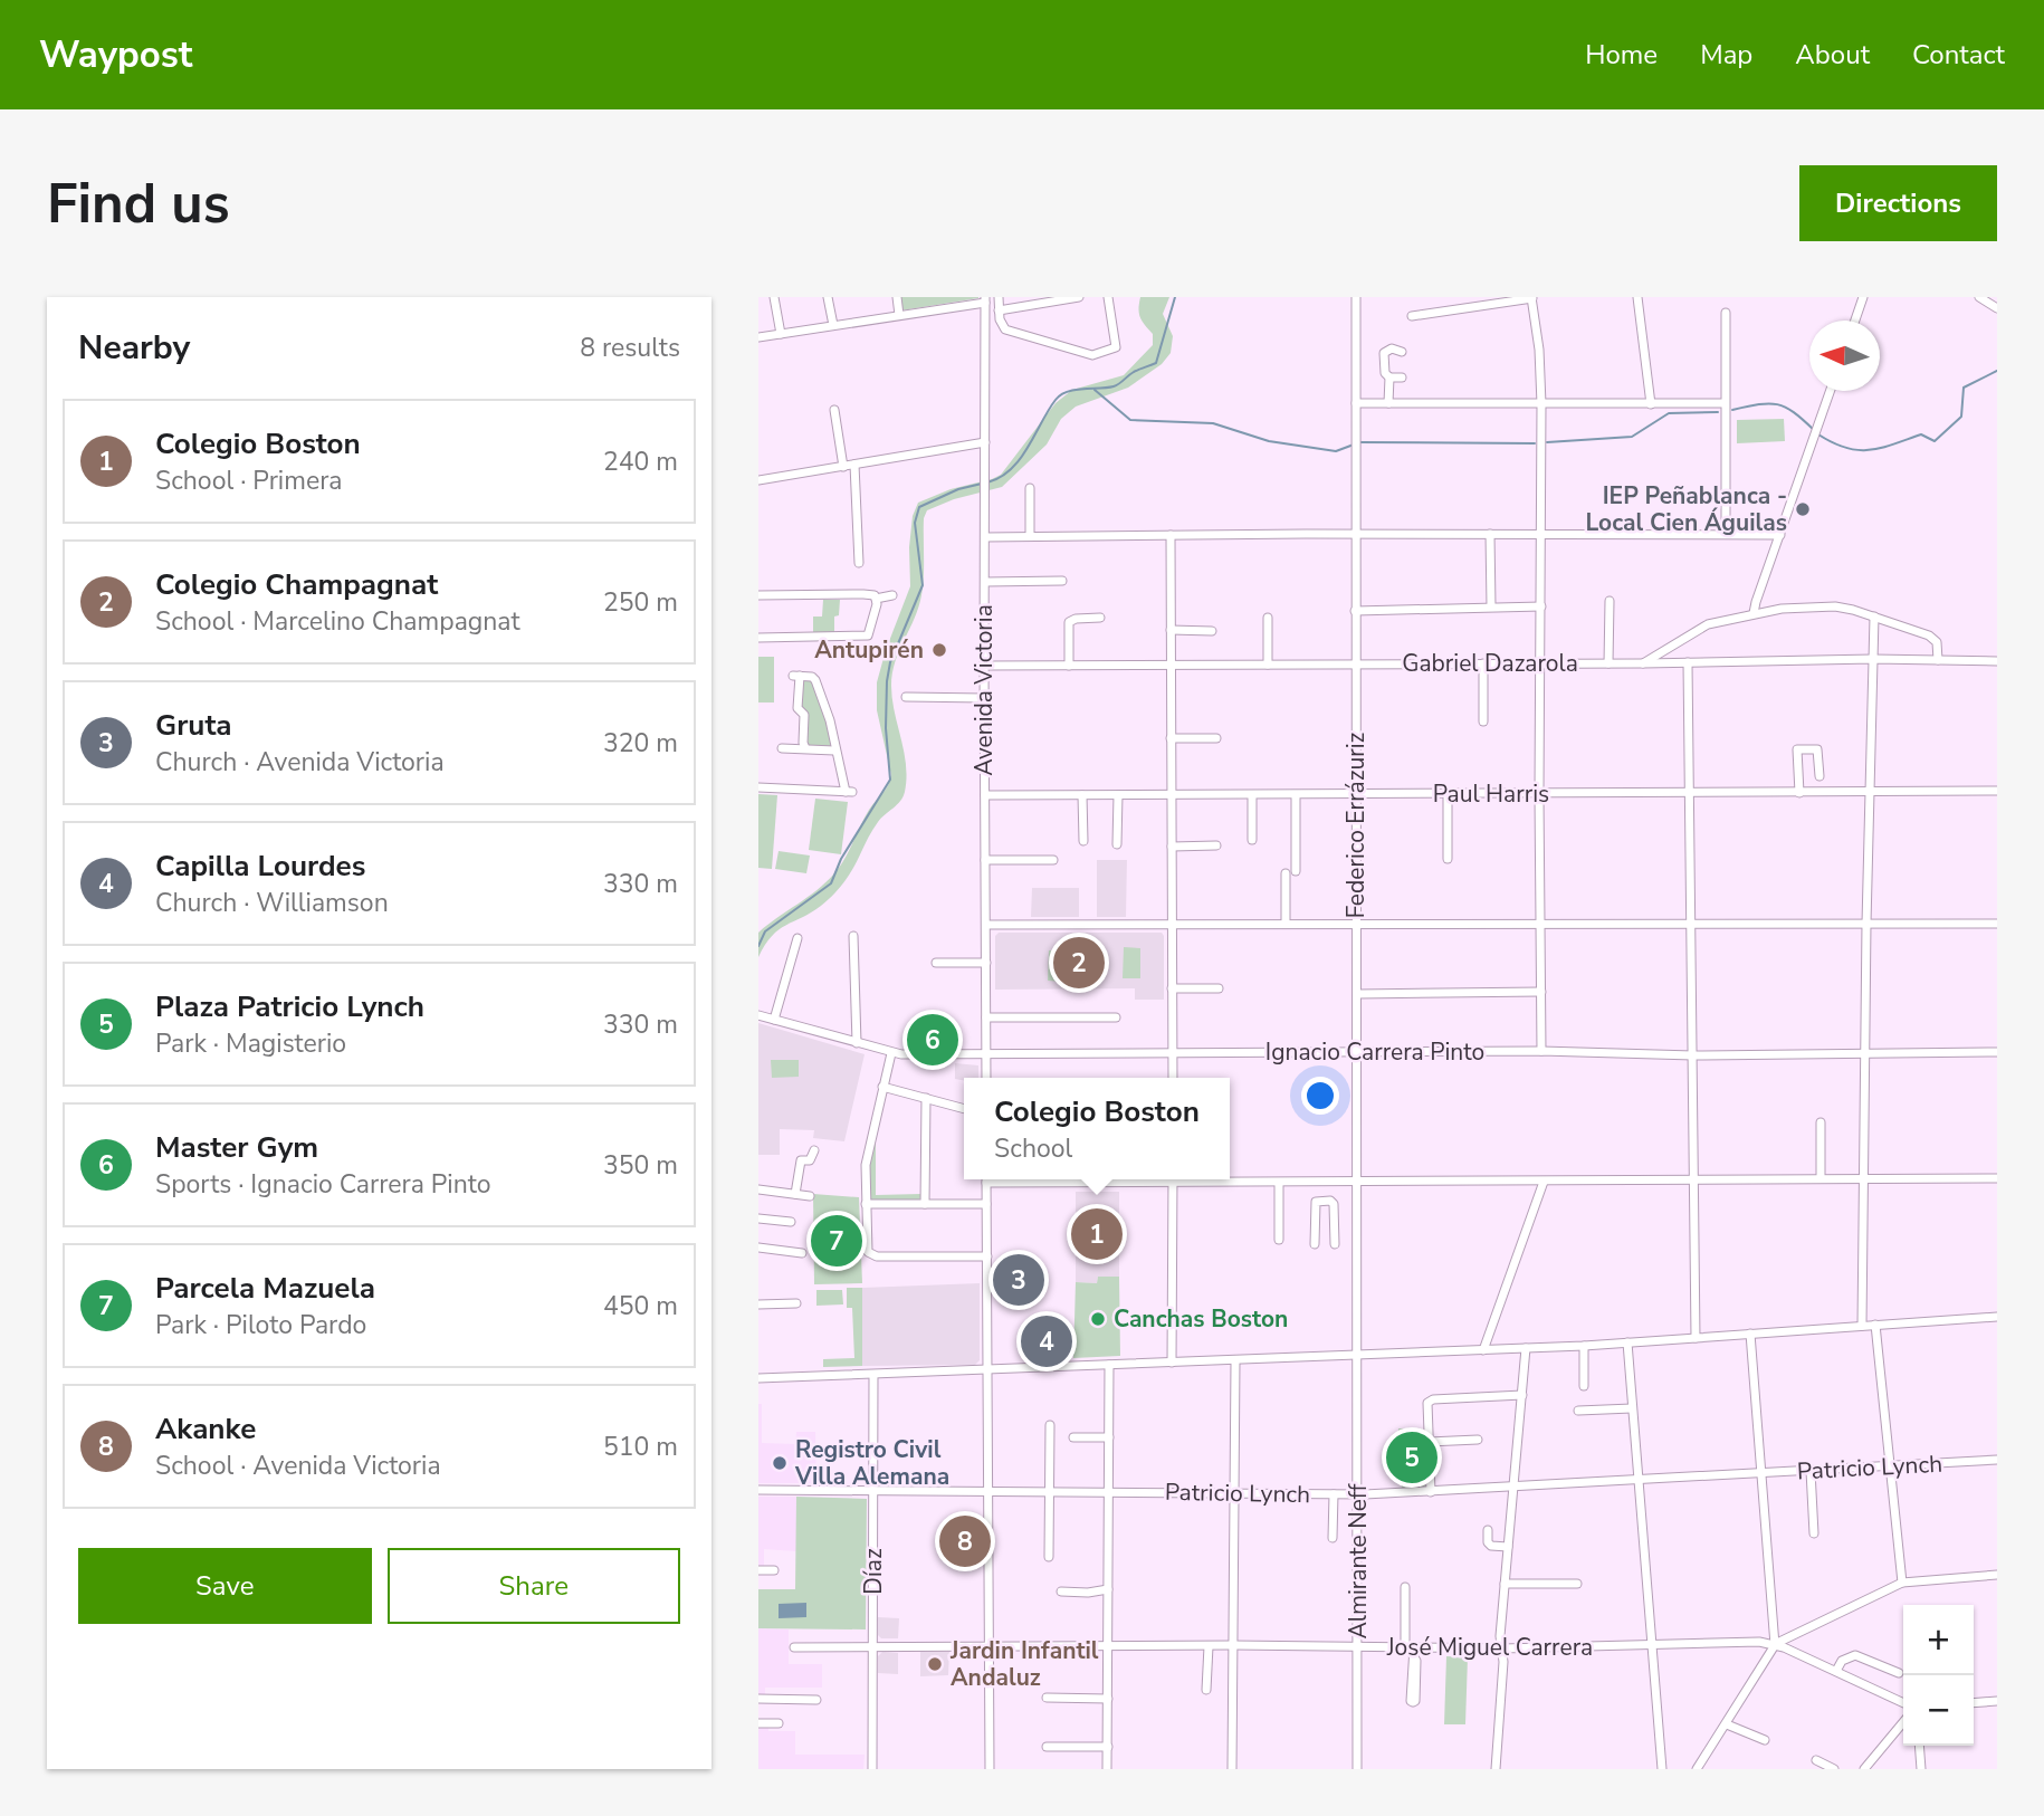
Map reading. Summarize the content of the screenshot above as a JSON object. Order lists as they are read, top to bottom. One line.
{"streets":{"street":["Gabriel Dazarola","Avenida Victoria","Paul Harris","Federico Errázuriz","Ignacio Carrera Pinto","Patricio Lynch","Almirante Neff","Díaz","José Miguel Carrera"]},"crossings":[["Gabriel Dazarola","Avenida Victoria"],["Gabriel Dazarola","Federico Errázuriz"],["Avenida Victoria","Paul Harris"],["Avenida Victoria","Ignacio Carrera Pinto"],["Paul Harris","Federico Errázuriz"],["Federico Errázuriz","Ignacio Carrera Pinto"],["Federico Errázuriz","Almirante Neff"],["Patricio Lynch","Almirante Neff"],["Patricio Lynch","Díaz"],["Almirante Neff","José Miguel Carrera"],["Díaz","José Miguel Carrera"]],"places":["IEP Peñablanca - Local Cien Águilas","Antupirén","Canchas Boston","Registro Civil Villa Alemana","Jardin Infantil Andaluz"],"north":"left","page":{"header":"Waypost","nav":["Home","Map","About","Contact"],"buttons":["Directions",["Save","Share"]],"title":"Find us","heading":["Nearby","8 results"],"list":[{"mark":"1","name":"Colegio Boston","note":"School · Primera","value":"240 m"},{"mark":"2","name":"Colegio Champagnat","note":"School · Marcelino Champagnat","value":"250 m"},{"mark":"3","name":"Gruta","note":"Church · Avenida Victoria","value":"320 m"},{"mark":"4","name":"Capilla Lourdes","note":"Church · Williamson","value":"330 m"},{"mark":"5","name":"Plaza Patricio Lynch","note":"Park · Magisterio","value":"330 m"},{"mark":"6","name":"Master Gym","note":"Sports · Ignacio Carrera Pinto","value":"350 m"},{"mark":"7","name":"Parcela Mazuela","note":"Park · Piloto Pardo","value":"450 m"},{"mark":"8","name":"Akanke","note":"School · Avenida Victoria","value":"510 m"}],"pins":["2","6","1","7","3","4","5","8"],"popup":["Colegio Boston","School"],"map_buttons":["+","−"]}}
